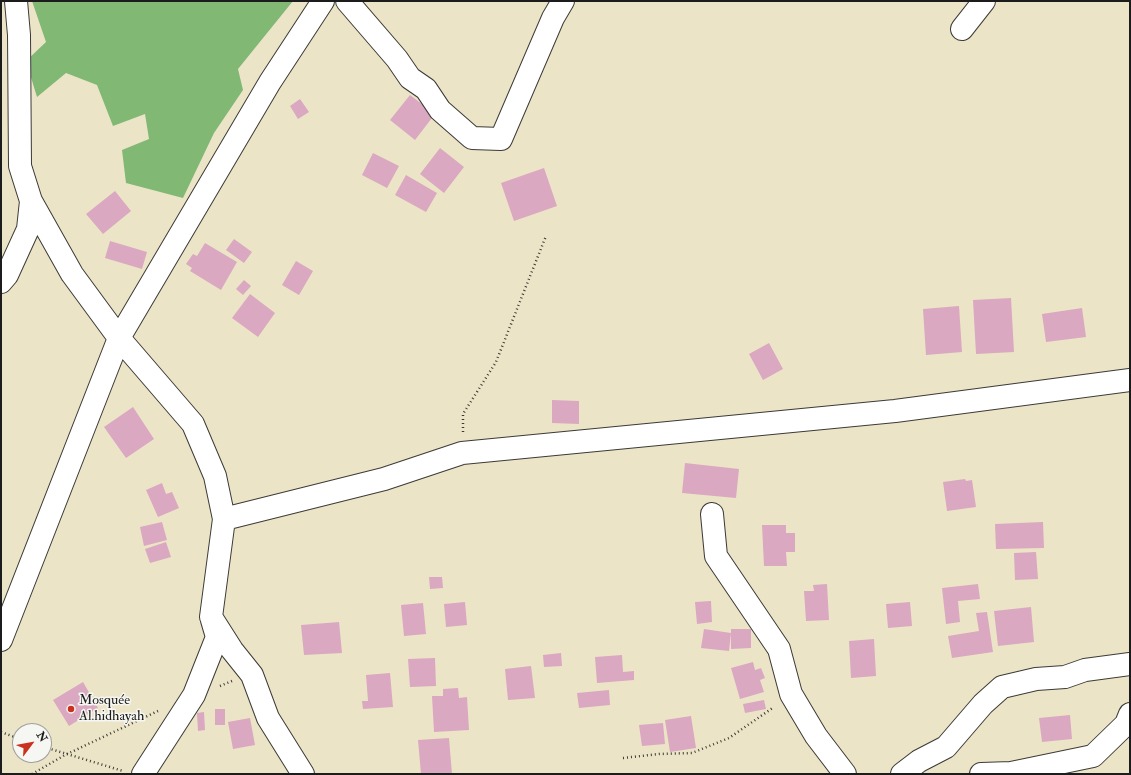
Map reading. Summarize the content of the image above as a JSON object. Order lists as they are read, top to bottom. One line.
{"places":["Mosquée Al.hidhayah"],"north":"top right"}
